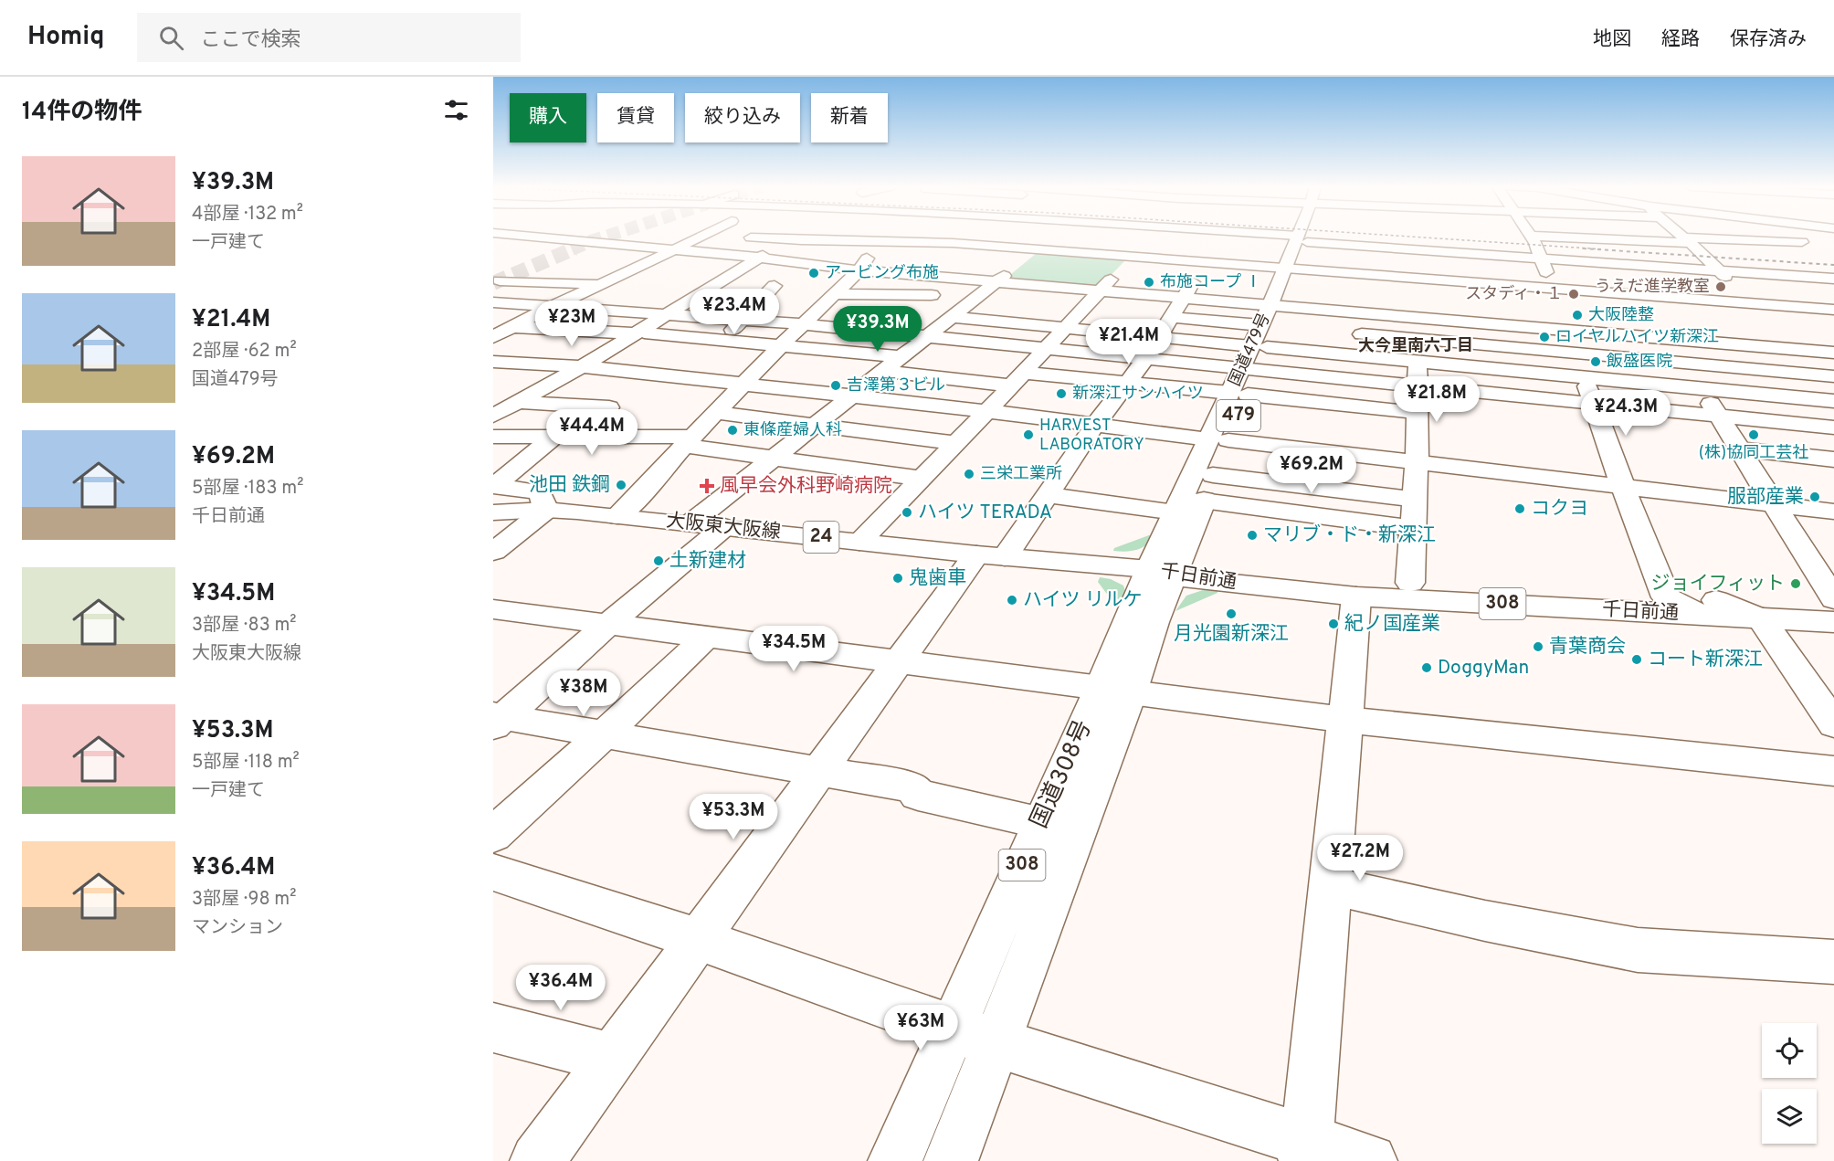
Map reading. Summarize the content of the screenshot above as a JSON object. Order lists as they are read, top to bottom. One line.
{"streets":{"main road":["国道479号","479","大阪東大阪線","24","千日前通","308","国道308号"]},"crossings":[["国道479号","大阪東大阪線"],["国道479号","千日前通"],["国道479号","国道308号"],["大阪東大阪線","千日前通"],["大阪東大阪線","国道308号"],["千日前通","国道308号"]],"districts":["大今里南六丁目"],"places":{"other":["アービング布施","布施コープ Ⅰ","うえだ進学教室","スタディ・１","大阪陸整","ロイヤルハイツ新深江","飯盛医院","吉澤第３ビル","新深江サンハイツ","東條産婦人科","HARVEST LABORATORY","(株)協同工芸社","三栄工業所","池田 鉄鋼","服部産業","コクヨ","ハイツ TERADA","マリブ・ド・新深江","土新建材","鬼歯車","ジョイフィット","ハイツ リルケ","月光園新深江","紀ノ国産業","青葉商会","コート新深江","DoggyMan"],"health":["風早会外科野崎病院"]},"page":{"header":"Homiq","search":"ここで検索","nav":["地図","経路","保存済み"],"heading":"14件の物件","chip":["購入","賃貸","絞り込み","新着"],"list":[{"name":"¥39.3M","note":"4部屋 · 132 m² · 一戸建て"},{"name":"¥21.4M","note":"2部屋 · 62 m² · 国道479号"},{"name":"¥69.2M","note":"5部屋 · 183 m² · 千日前通"},{"name":"¥34.5M","note":"3部屋 · 83 m² · 大阪東大阪線"},{"name":"¥53.3M","note":"5部屋 · 118 m² · 一戸建て"},{"name":"¥36.4M","note":"3部屋 · 98 m² · マンション"}],"price":["¥23.4M","¥23M","¥39.3M","¥21.4M","¥21.8M","¥24.3M","¥44.4M","¥69.2M","¥34.5M","¥38M","¥53.3M","¥27.2M","¥36.4M","¥63M"]}}
